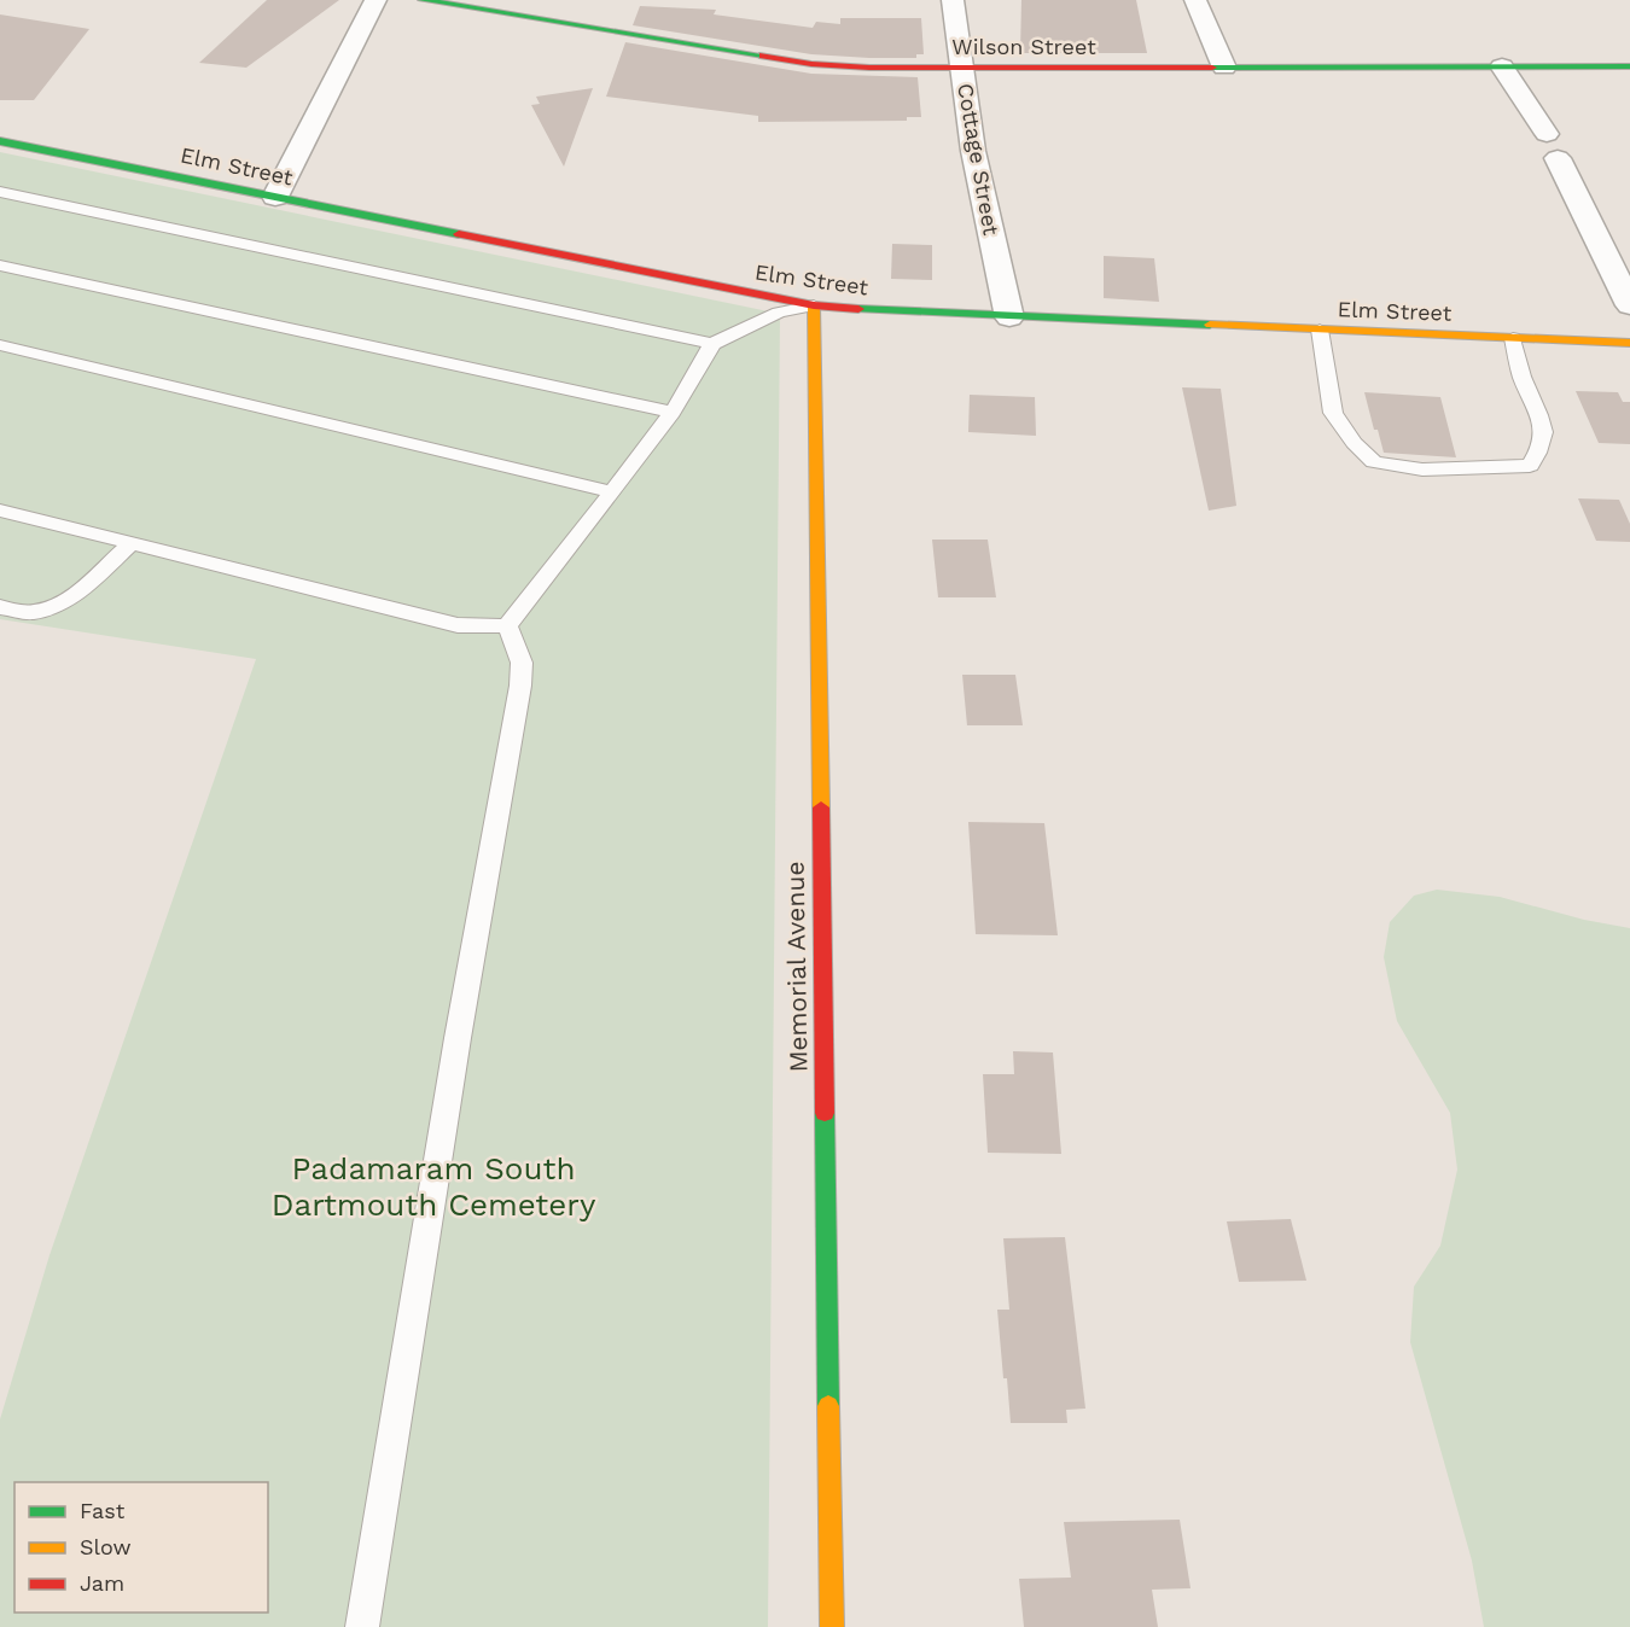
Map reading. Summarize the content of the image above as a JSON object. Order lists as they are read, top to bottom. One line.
{"streets":{"street":["Wilson Street","Cottage Street","Elm Street","Memorial Avenue"]},"crossings":[["Wilson Street","Cottage Street"],["Cottage Street","Elm Street"],["Elm Street","Memorial Avenue"]],"parks":["Padamaram South Dartmouth Cemetery"],"legend":["Fast","Slow","Jam"]}
